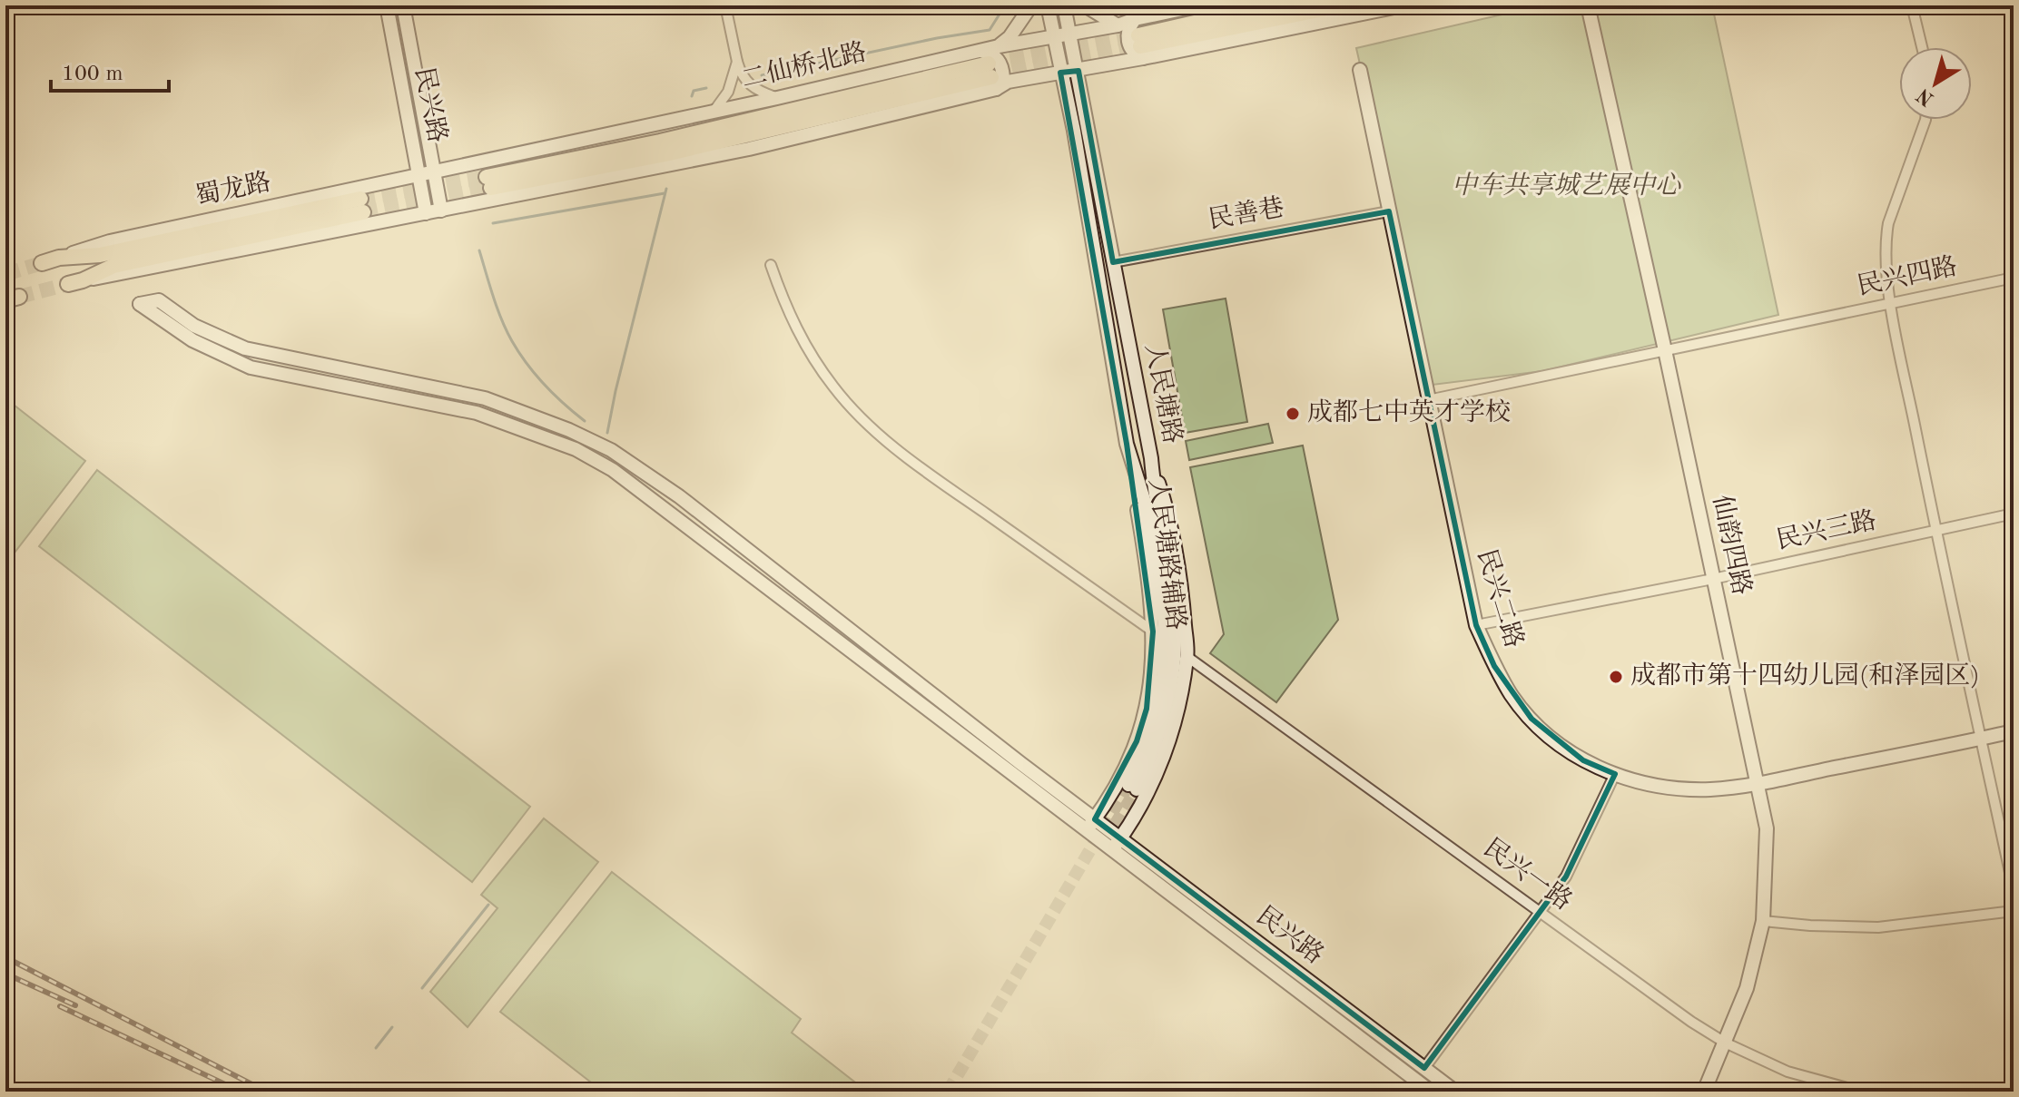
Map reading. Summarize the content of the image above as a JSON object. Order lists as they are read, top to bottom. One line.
{"streets":{"main road":["蜀龙路"],"street":["二仙桥北路","民兴路","民善巷","民兴四路","人民塘路","民兴三路","仙韵四路","人民塘路辅路","民兴二路","民兴一路"]},"crossings":[["二仙桥北路","民兴路"],["二仙桥北路","蜀龙路"],["二仙桥北路","人民塘路"],["民兴路","蜀龙路"],["民兴路","人民塘路辅路"],["民善巷","人民塘路"],["民善巷","民兴二路"],["民兴四路","仙韵四路"],["民兴四路","民兴二路"],["人民塘路","人民塘路辅路"],["民兴三路","仙韵四路"],["民兴三路","民兴二路"],["仙韵四路","民兴二路"],["仙韵四路","民兴一路"],["人民塘路辅路","民兴一路"]],"parks":["中车共享城艺展中心"],"places":["成都七中英才学校","成都市第十四幼儿园(和泽园区)"],"scale_bar":"100 m","north":"bottom left"}
